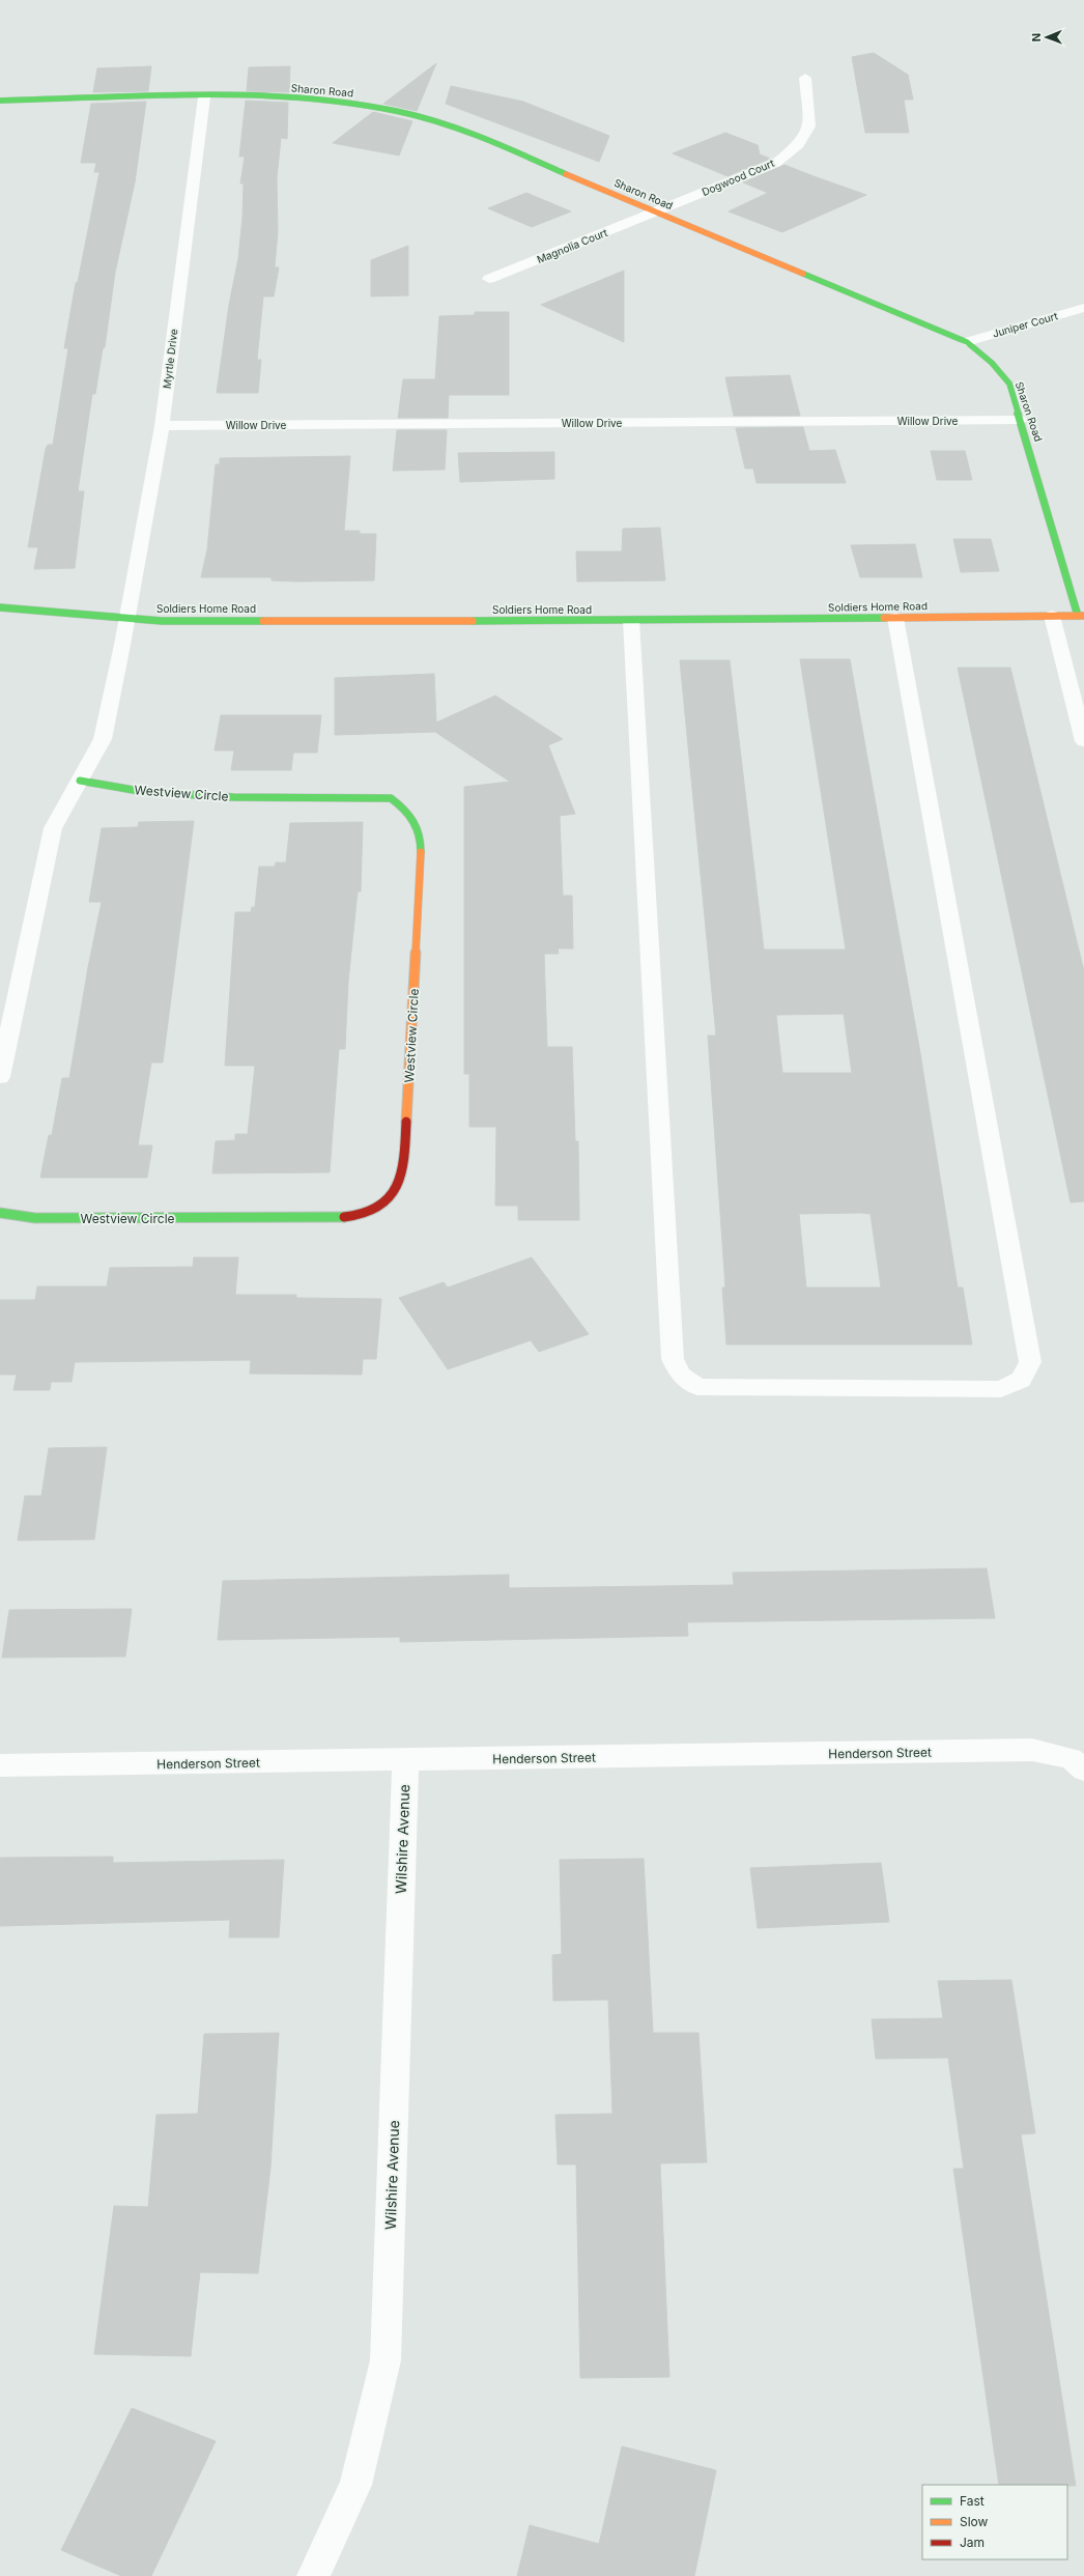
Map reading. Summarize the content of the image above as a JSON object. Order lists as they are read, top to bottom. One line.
{"streets":{"street":["Sharon Road","Dogwood Court","Magnolia Court","Juniper Court","Myrtle Drive","Willow Drive","Soldiers Home Road","Westview Circle","Henderson Street","Wilshire Avenue"]},"crossings":[["Sharon Road","Dogwood Court"],["Sharon Road","Magnolia Court"],["Sharon Road","Juniper Court"],["Sharon Road","Myrtle Drive"],["Sharon Road","Willow Drive"],["Sharon Road","Soldiers Home Road"],["Dogwood Court","Magnolia Court"],["Myrtle Drive","Willow Drive"],["Myrtle Drive","Soldiers Home Road"],["Henderson Street","Wilshire Avenue"]],"legend":["Fast","Slow","Jam"],"north":"left"}
